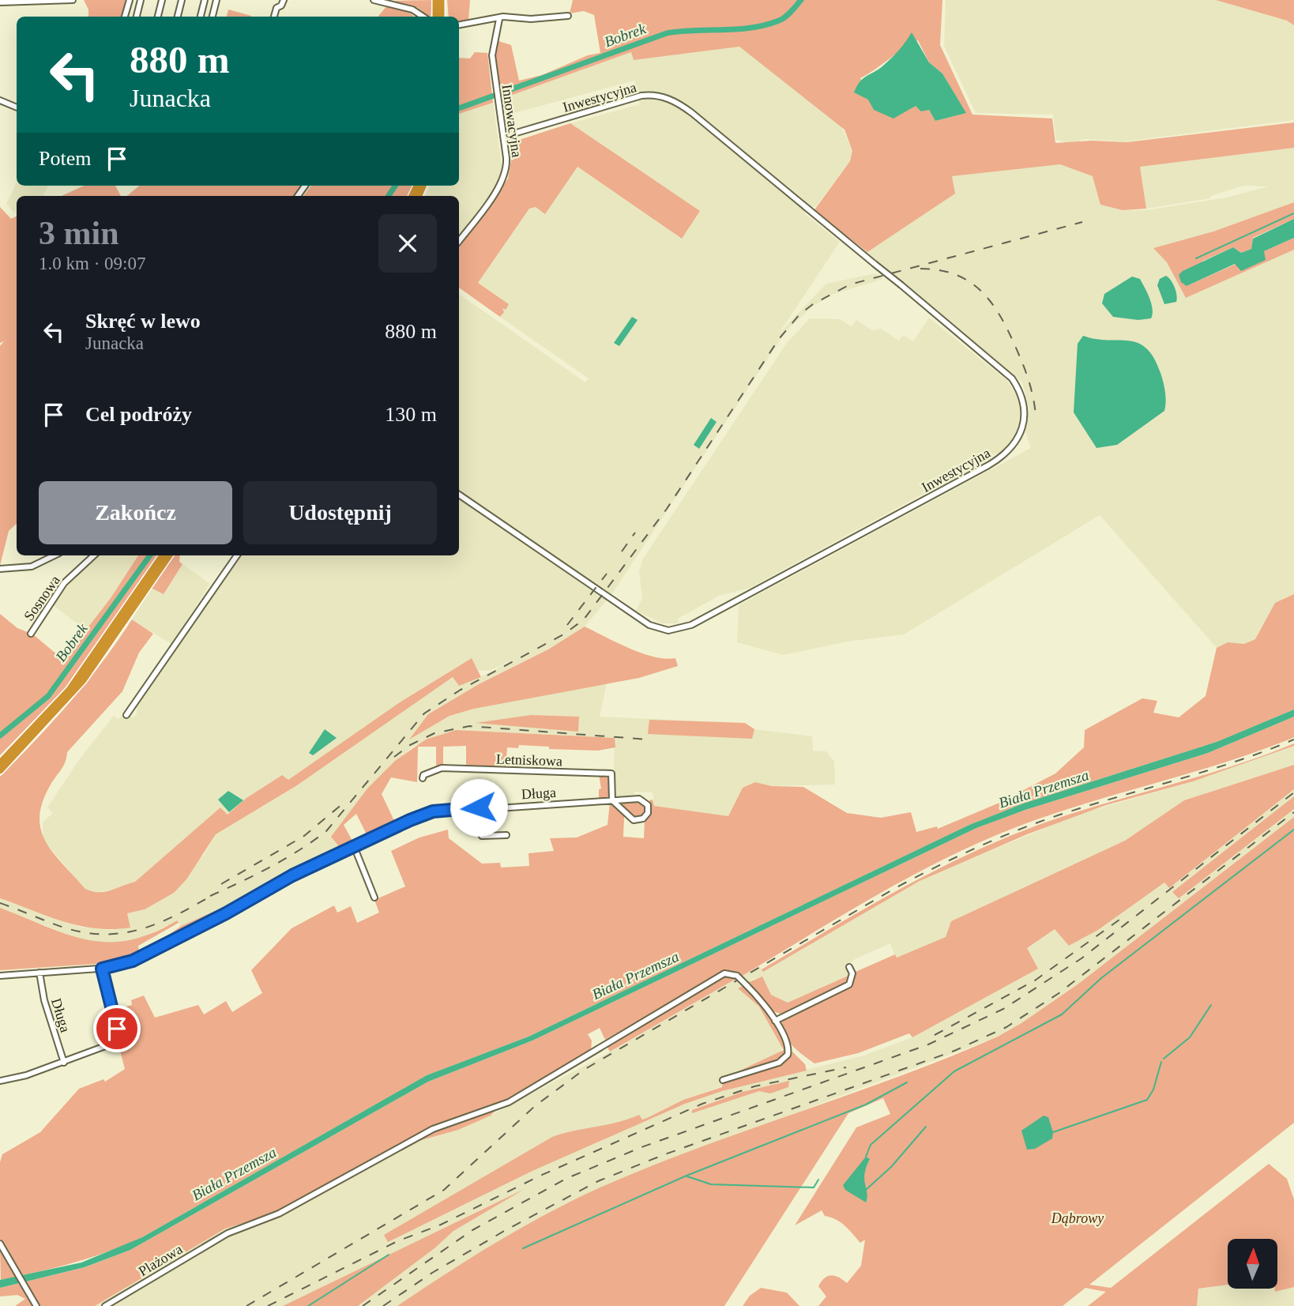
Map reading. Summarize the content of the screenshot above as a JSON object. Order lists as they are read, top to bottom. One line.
{"streets":{"street":["Inwestycyjna","Innowacyjna","Sosnowa","Letniskowa","Długa","Plażowa"]},"crossings":[["Inwestycyjna","Innowacyjna"],["Letniskowa","Długa"]],"water":["Bobrek","Biała Przemsza"],"parks":["Dąbrowy"],"north":"top","page":{"turn":["880 m","Junacka"],"then":"Potem","heading":["3 min","1.0 km · 09:07"],"list":[{"name":"Skręć w lewo","note":"Junacka","value":"880 m"},{"name":"Cel podróży","value":"130 m"}],"buttons":["Zakończ","Udostępnij"]}}
